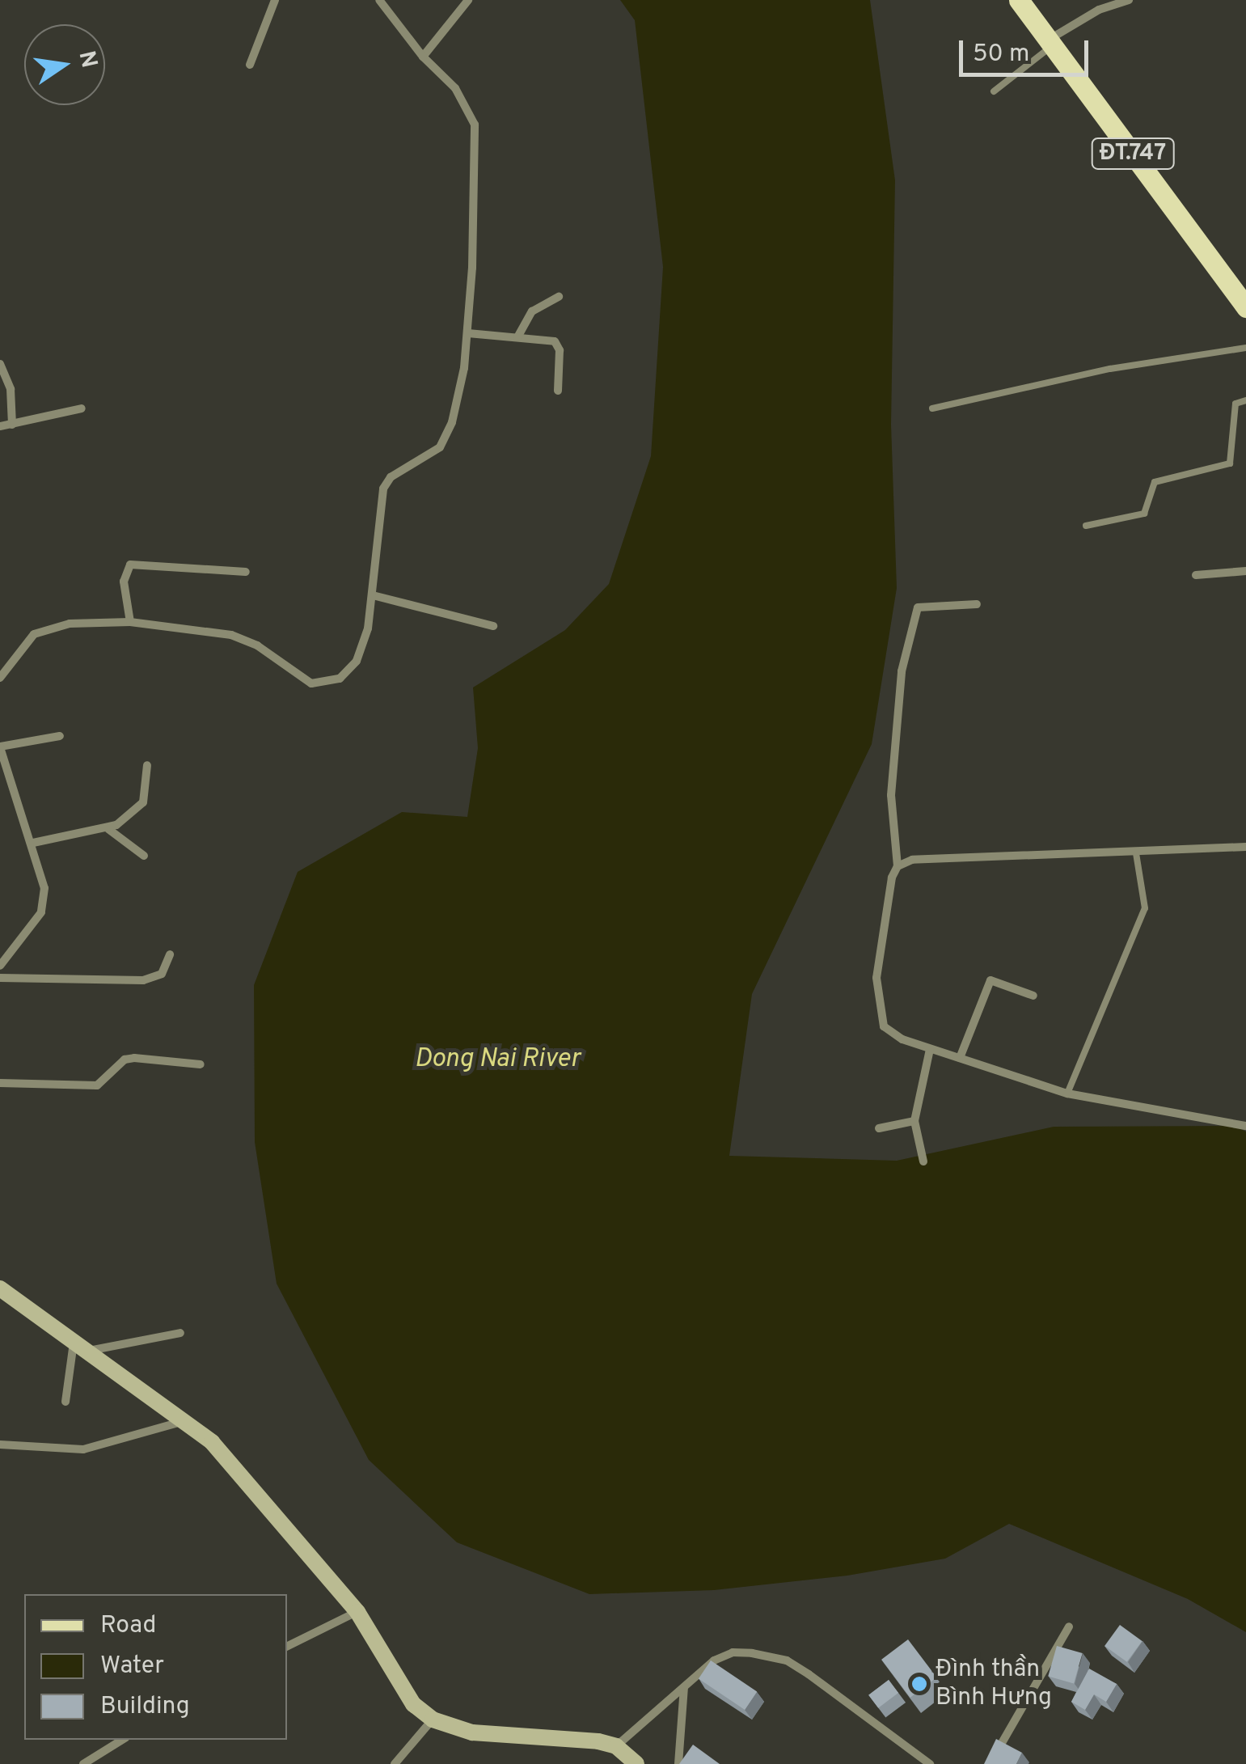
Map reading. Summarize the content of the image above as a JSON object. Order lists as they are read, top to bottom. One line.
{"streets":{"main road":["ĐT.747"]},"water":["Dong Nai River"],"places":["Đình thần Bình Hưng"],"legend":["Road","Water","Building"],"scale_bar":"50 m","north":"right"}
